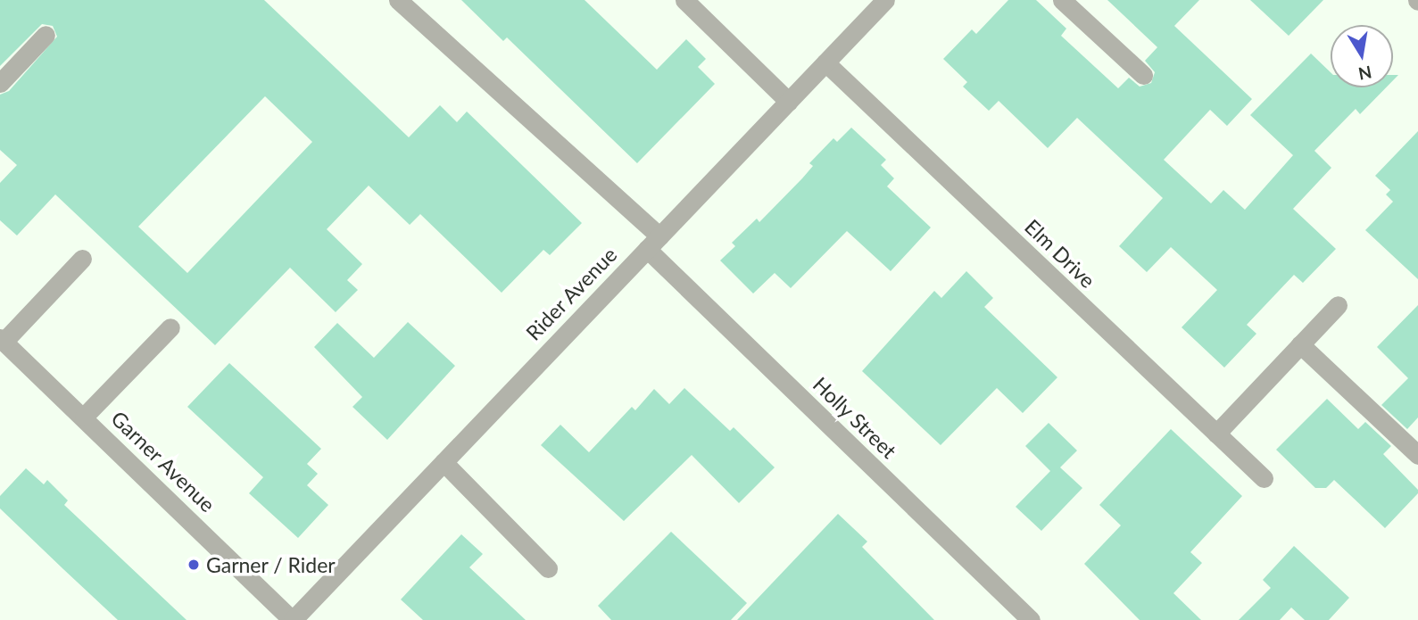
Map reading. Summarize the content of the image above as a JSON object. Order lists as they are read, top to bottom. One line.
{"streets":{"street":["Elm Drive","Rider Avenue","Holly Street","Garner Avenue"]},"crossings":[["Elm Drive","Rider Avenue"],["Rider Avenue","Holly Street"],["Rider Avenue","Garner Avenue"]],"places":["Garner / Rider"],"north":"bottom"}
